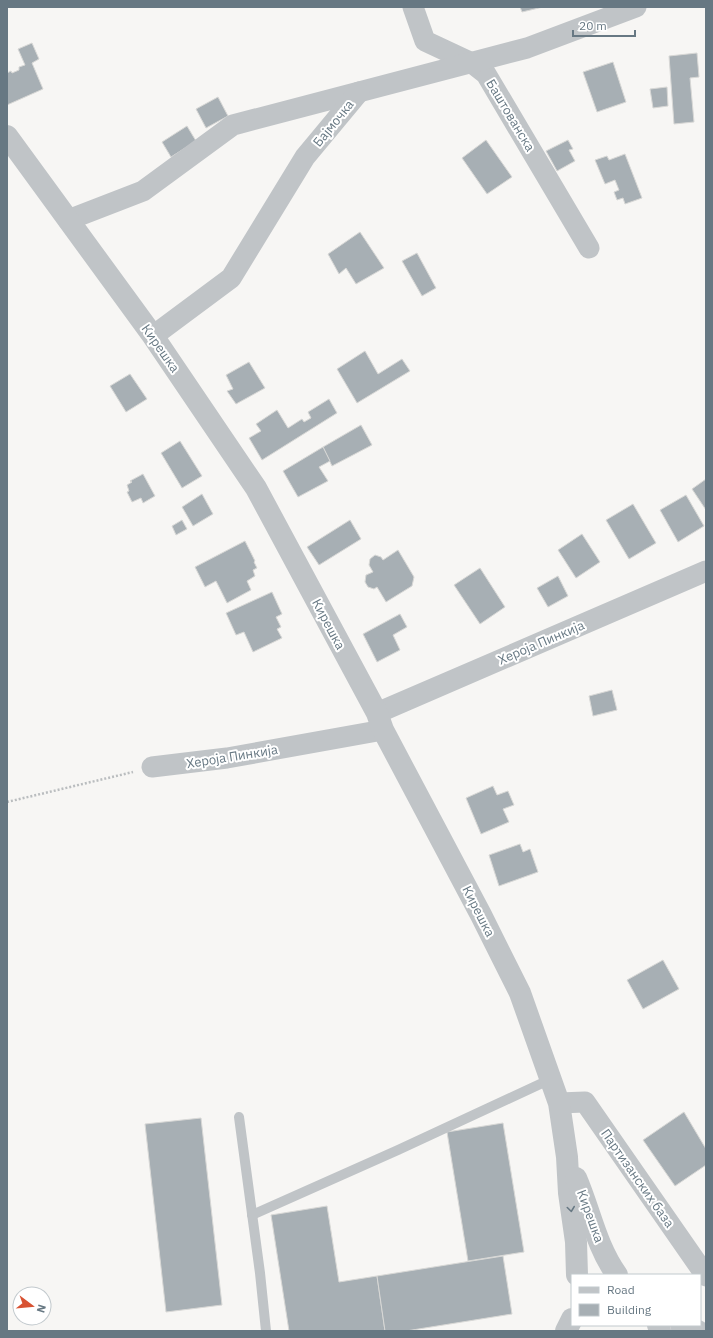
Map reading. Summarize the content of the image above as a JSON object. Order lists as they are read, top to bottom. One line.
{"streets":{"street":["Баштованска","Бајмочка","Кирешка","Хероја Пинкија","Партизанских база"]},"crossings":[["Баштованска","Бајмочка"],["Бајмочка","Кирешка"],["Кирешка","Хероја Пинкија"],["Кирешка","Партизанских база"]],"legend":["Road","Building"],"scale_bar":"20 m","north":"right"}
